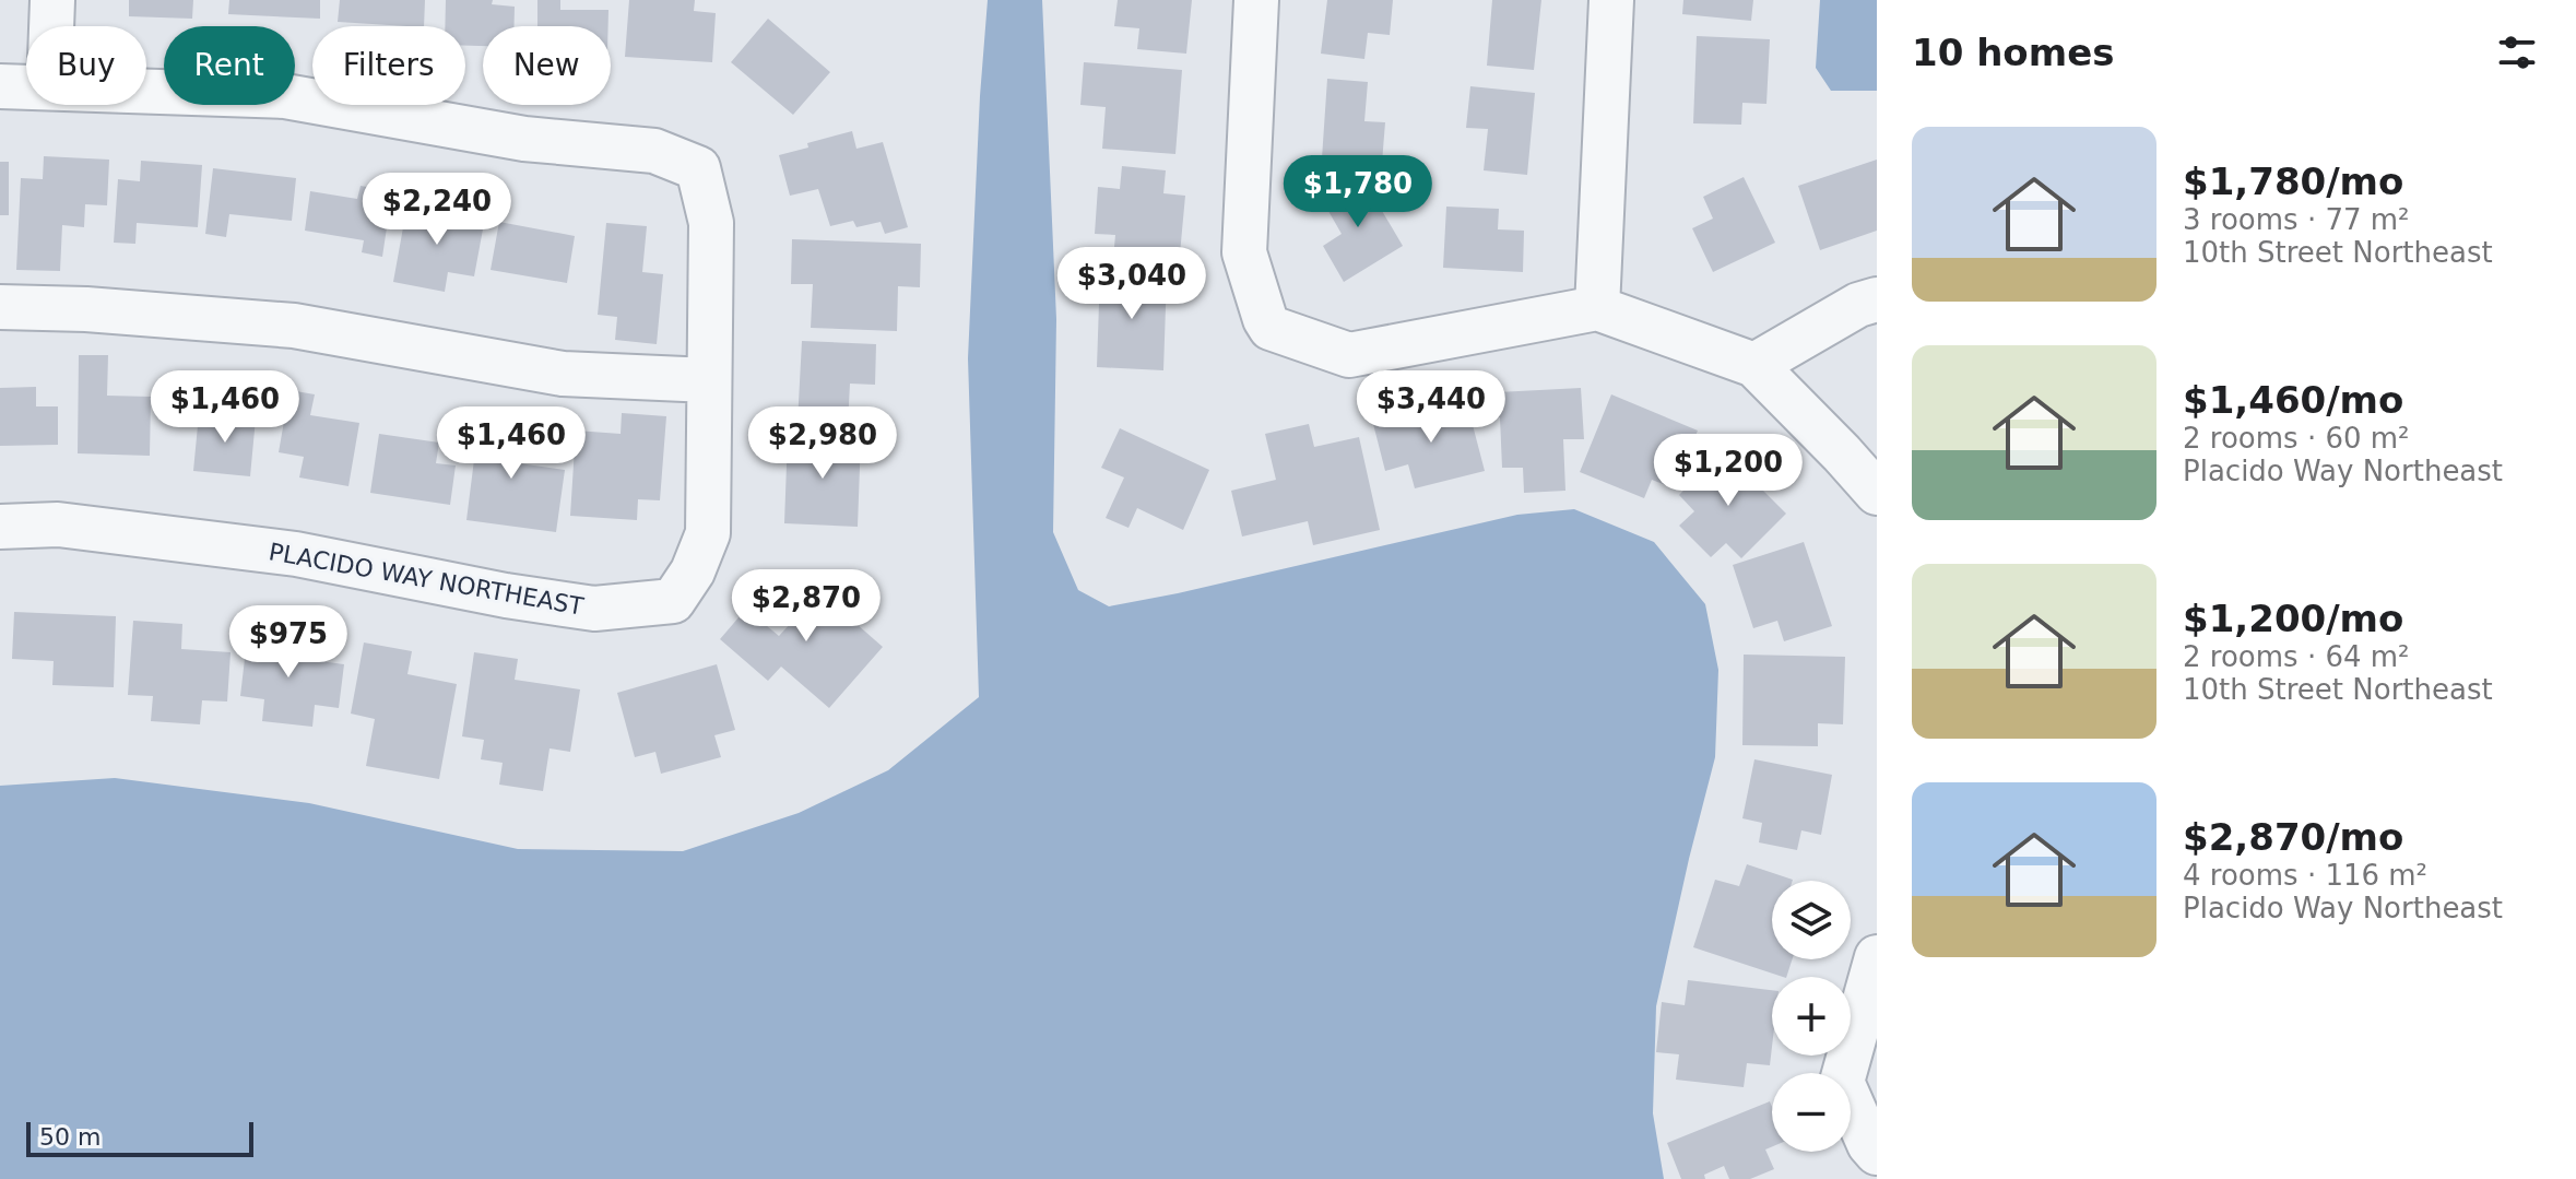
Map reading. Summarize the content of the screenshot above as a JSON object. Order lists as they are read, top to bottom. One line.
{"streets":{"street":["PLACIDO WAY NORTHEAST"]},"scale_bar":"50 m","page":{"heading":"10 homes","chip":["Buy","Rent","Filters","New"],"list":[{"name":"$1,780/mo","note":"3 rooms · 77 m² · 10th Street Northeast"},{"name":"$1,460/mo","note":"2 rooms · 60 m² · Placido Way Northeast"},{"name":"$1,200/mo","note":"2 rooms · 64 m² · 10th Street Northeast"},{"name":"$2,870/mo","note":"4 rooms · 116 m² · Placido Way Northeast"}],"price":["$1,780","$2,240","$3,040","$1,460","$3,440","$1,460","$2,980","$1,200","$2,870","$975"],"map_buttons":["+","−"],"scale":"50 m"}}
